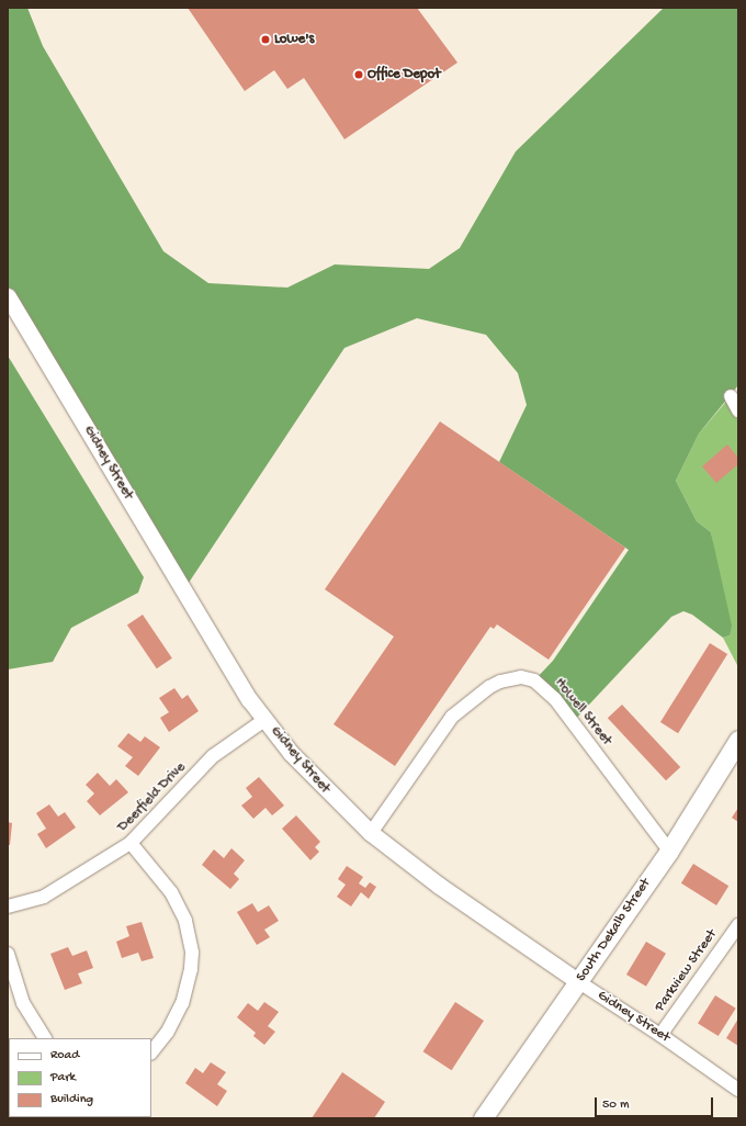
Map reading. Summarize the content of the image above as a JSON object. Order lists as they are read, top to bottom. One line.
{"streets":{"main road":["South Dekalb Street"],"street":["Gidney Street","Howell Street","Deerfield Drive","Parkview Street"]},"crossings":[["Gidney Street","Howell Street"],["Gidney Street","Deerfield Drive"],["Gidney Street","South Dekalb Street"],["Gidney Street","Parkview Street"],["Howell Street","South Dekalb Street"]],"places":["Lowe's","Office Depot"],"legend":["Road","Park","Building"],"scale_bar":"50 m"}
